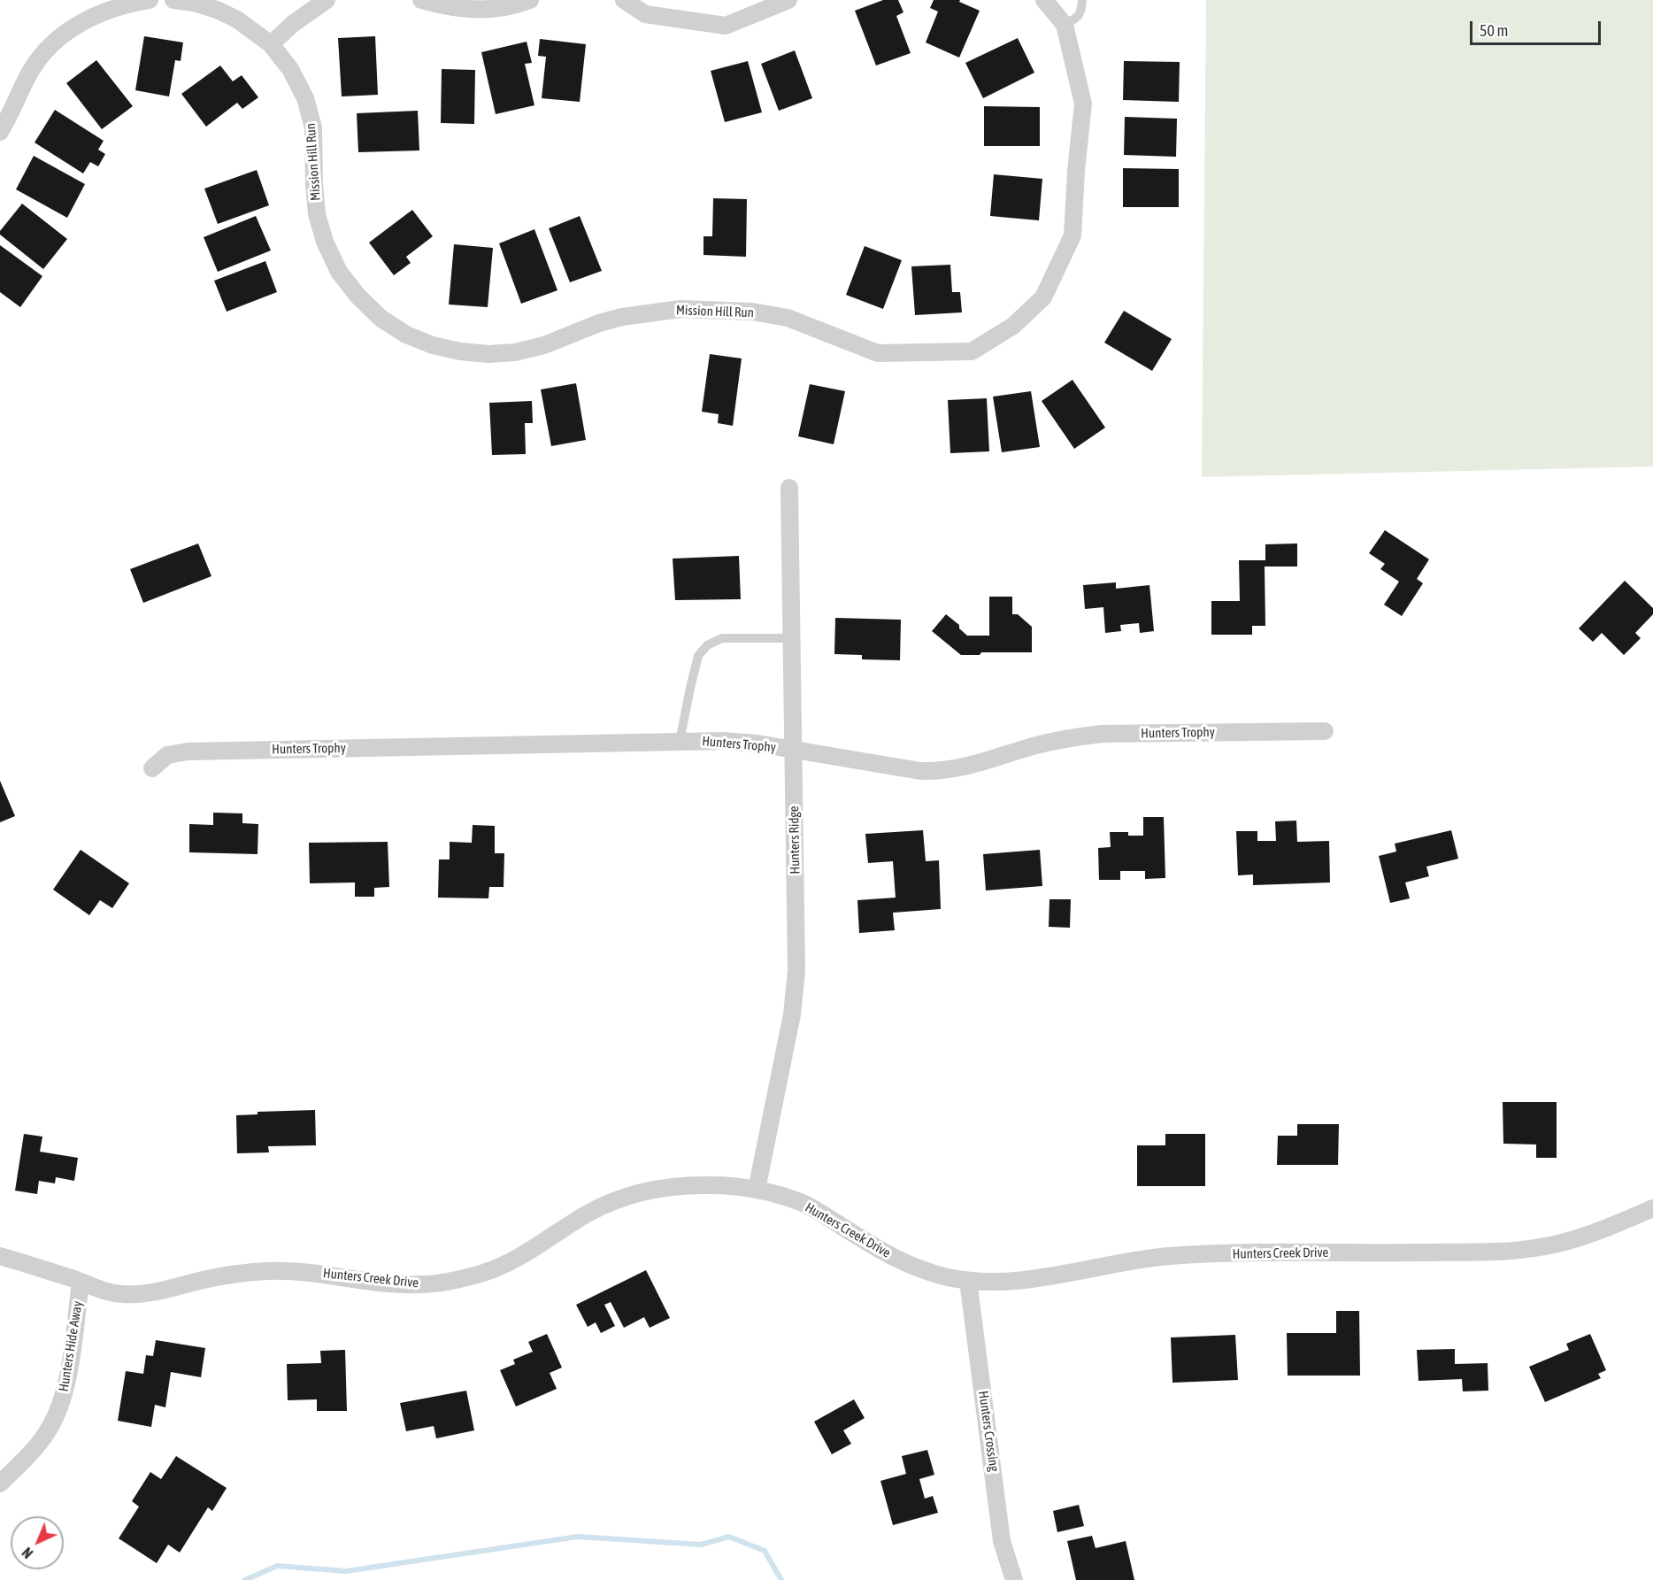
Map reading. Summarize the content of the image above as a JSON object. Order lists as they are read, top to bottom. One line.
{"streets":{"street":["Mission Hill Run","Hunters Trophy","Hunters Ridge","Hunters Creek Drive","Hunters Hide Away","Hunters Crossing"]},"crossings":[["Hunters Trophy","Hunters Ridge"],["Hunters Ridge","Hunters Creek Drive"],["Hunters Creek Drive","Hunters Hide Away"],["Hunters Creek Drive","Hunters Crossing"]],"scale_bar":"50 m","north":"bottom left"}
